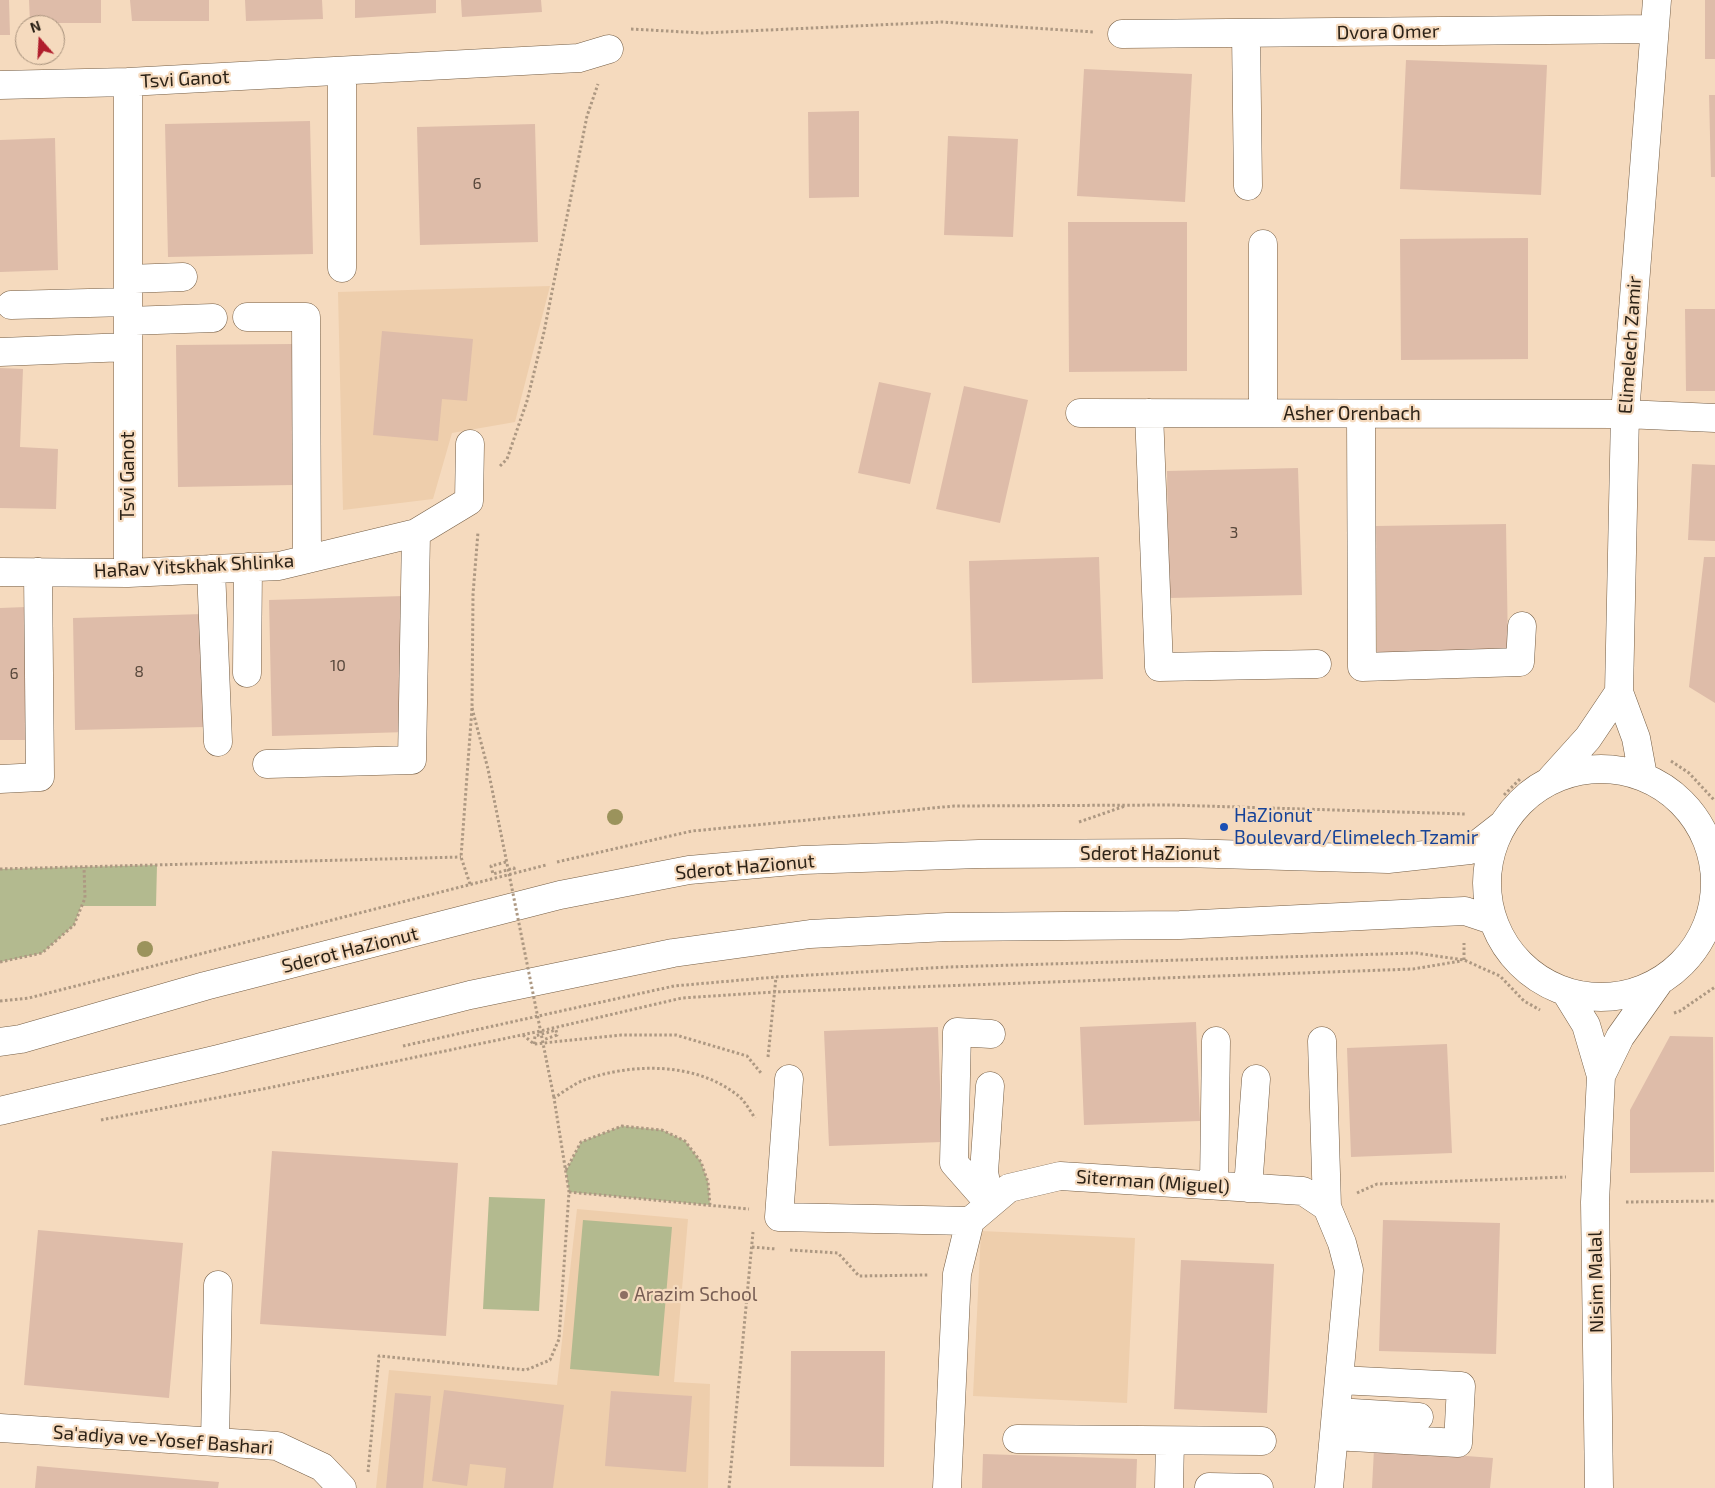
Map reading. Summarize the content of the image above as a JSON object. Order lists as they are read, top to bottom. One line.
{"streets":{"street":["Dvora Omer","Tsvi Ganot","Elimelech Zamir","Asher Orenbach","HaRav Yitskhak Shlinka","Sderot HaZionut","Siterman (Miguel)","Nisim Malal","Sa'adiya ve-Yosef Bashari"]},"crossings":[["Dvora Omer","Elimelech Zamir"],["Tsvi Ganot","HaRav Yitskhak Shlinka"],["Elimelech Zamir","Asher Orenbach"]],"places":["HaZionut Boulevard/Elimelech Tzamir","Arazim School"],"house_numbers":["6","3","10","8","6"],"north":"top"}
